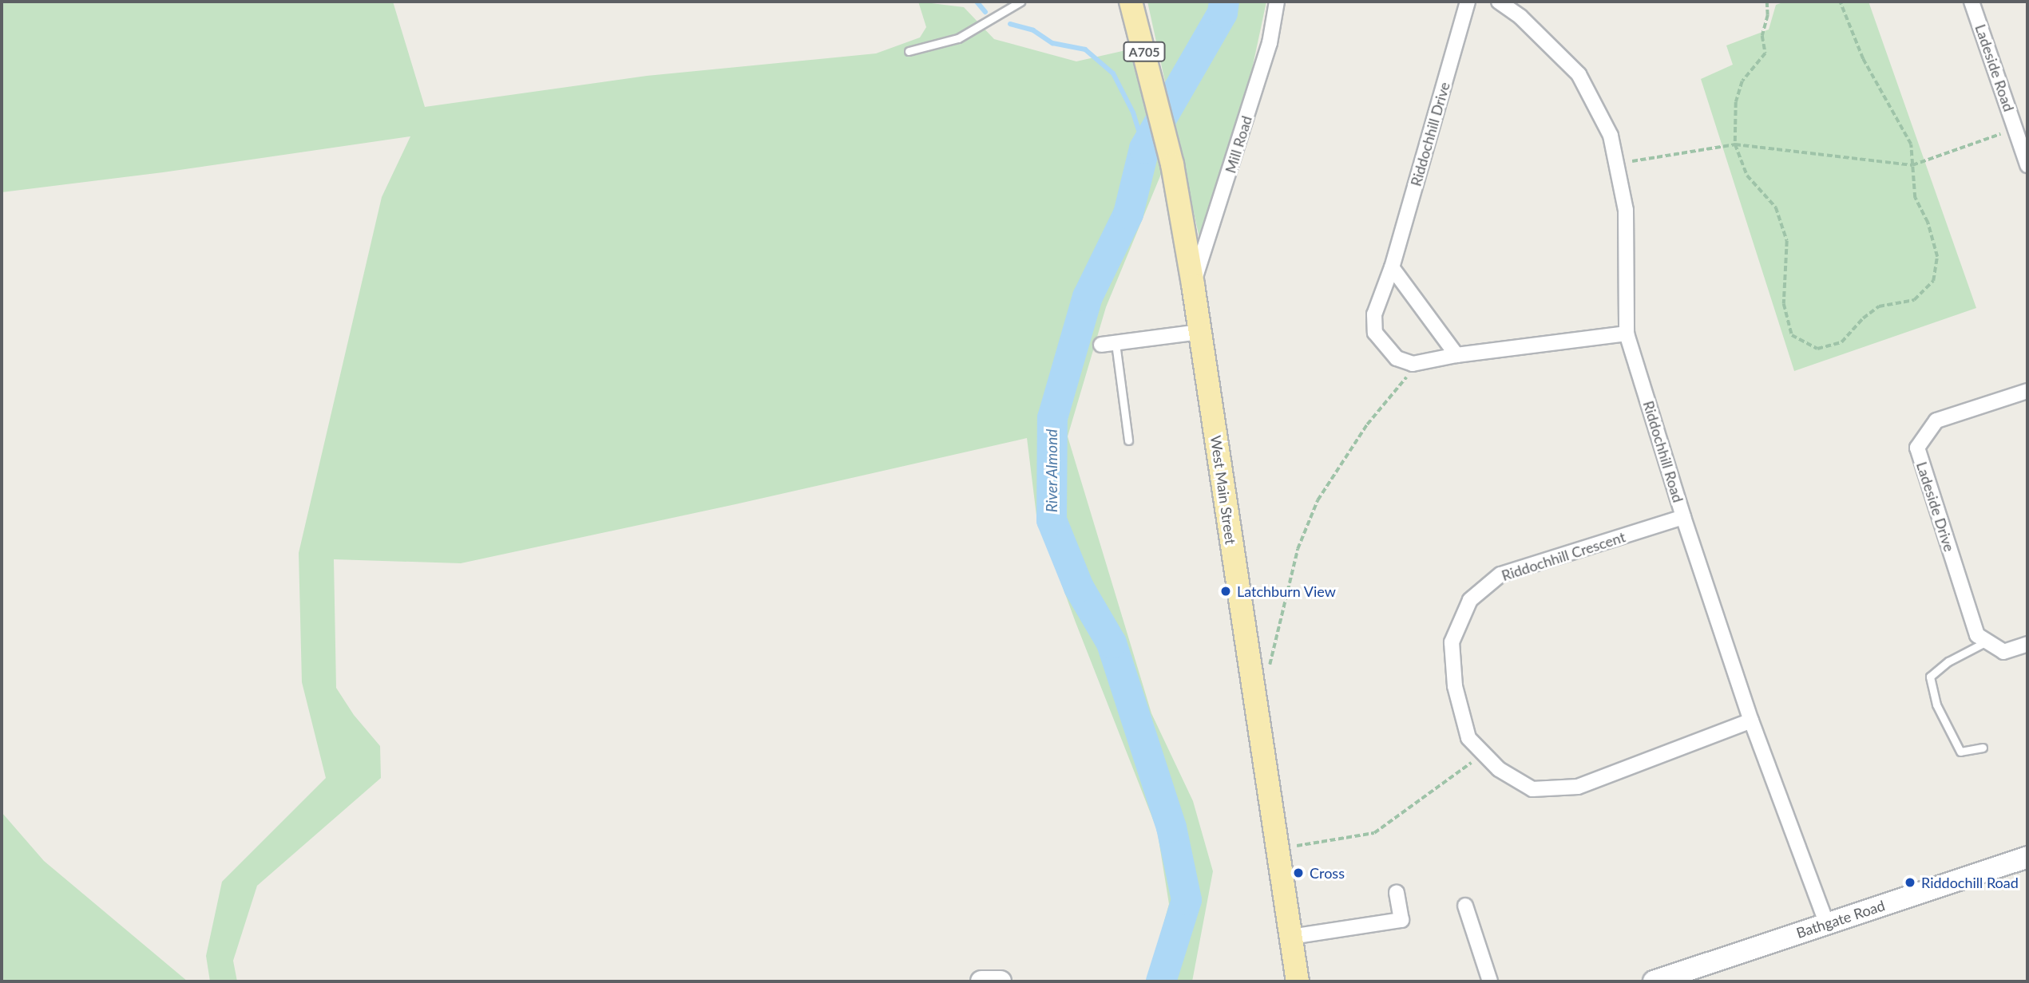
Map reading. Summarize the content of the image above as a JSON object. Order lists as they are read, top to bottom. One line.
{"streets":{"main road":["A705","West Main Street","Bathgate Road"],"street":["Ladeside Road","Riddochhill Drive","Mill Road","Riddochhill Road","Ladeside Drive","Riddochhill Crescent"]},"crossings":[["Mill Road","West Main Street"],["Riddochhill Road","Riddochhill Crescent"],["Riddochhill Road","Bathgate Road"]],"water":["River Almond"],"places":["Latchburn View","Cross","Riddochill Road"]}
